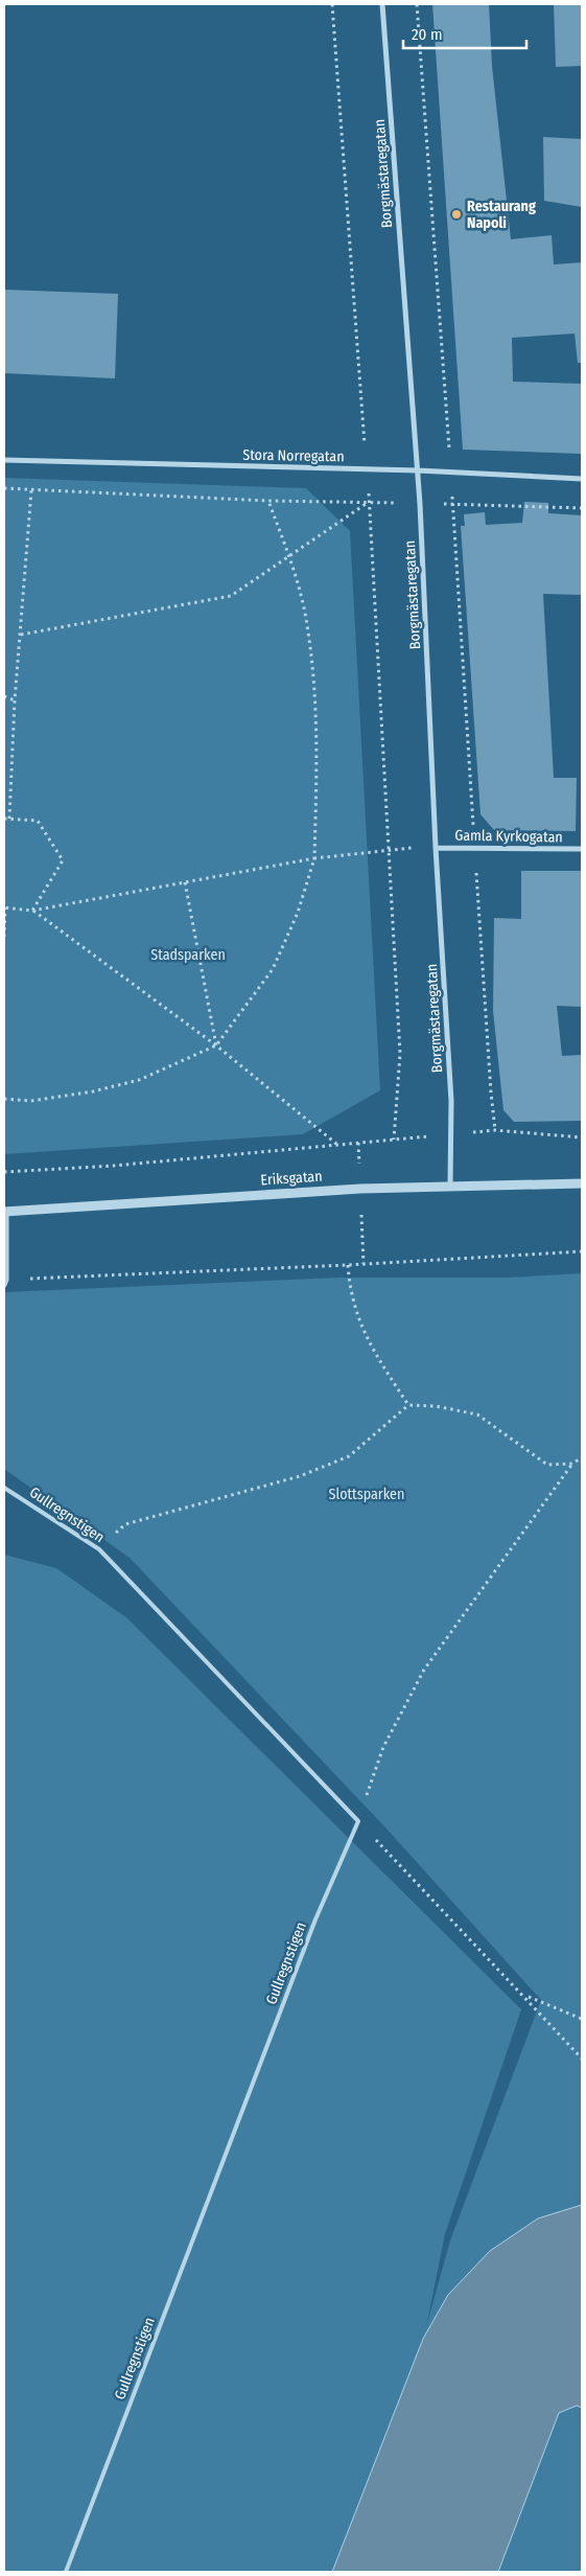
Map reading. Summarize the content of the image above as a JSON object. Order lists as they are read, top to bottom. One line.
{"streets":{"street":["Borgmästaregatan","Stora Norregatan","Gamla Kyrkogatan","Eriksgatan"],"lane":["Gullregnstigen"]},"crossings":[["Borgmästaregatan","Stora Norregatan"],["Borgmästaregatan","Gamla Kyrkogatan"],["Borgmästaregatan","Eriksgatan"]],"parks":["Stadsparken","Slottsparken"],"places":["Restaurang Napoli"],"scale_bar":"20 m"}
